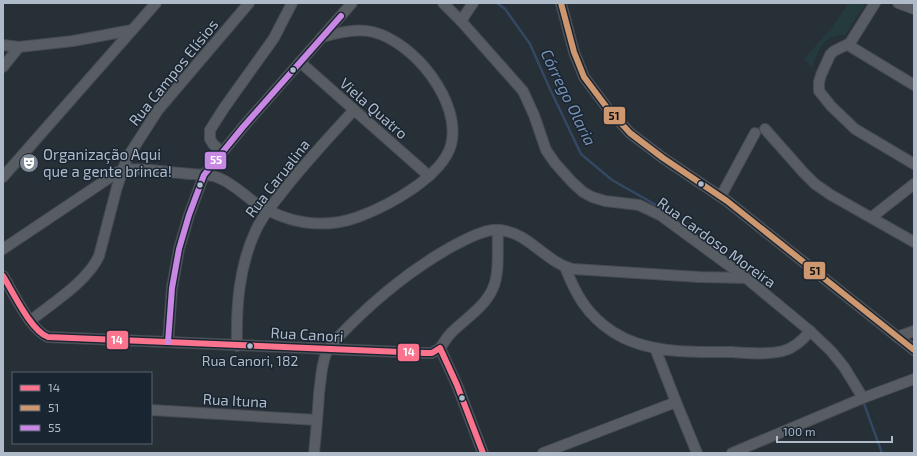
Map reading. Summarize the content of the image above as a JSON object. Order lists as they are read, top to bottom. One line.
{"streets":{"street":["Rua Campos Elísios","Viela Quatro","Rua Carualina","Rua Cardoso Moreira","Rua Canori","Rua Ituna"]},"crossings":[["Rua Campos Elísios","Rua Canori"],["Viela Quatro","Rua Carualina"],["Rua Carualina","Rua Canori"]],"water":["Córrego Olaria"],"places":{"theatre":["Organização Aqui que a gente brinca!"],"other":["Rua Canori, 182"]},"lines":["transit line 51","transit line 55","transit line 14"],"legend":["14","51","55"],"scale_bar":"100 m"}
